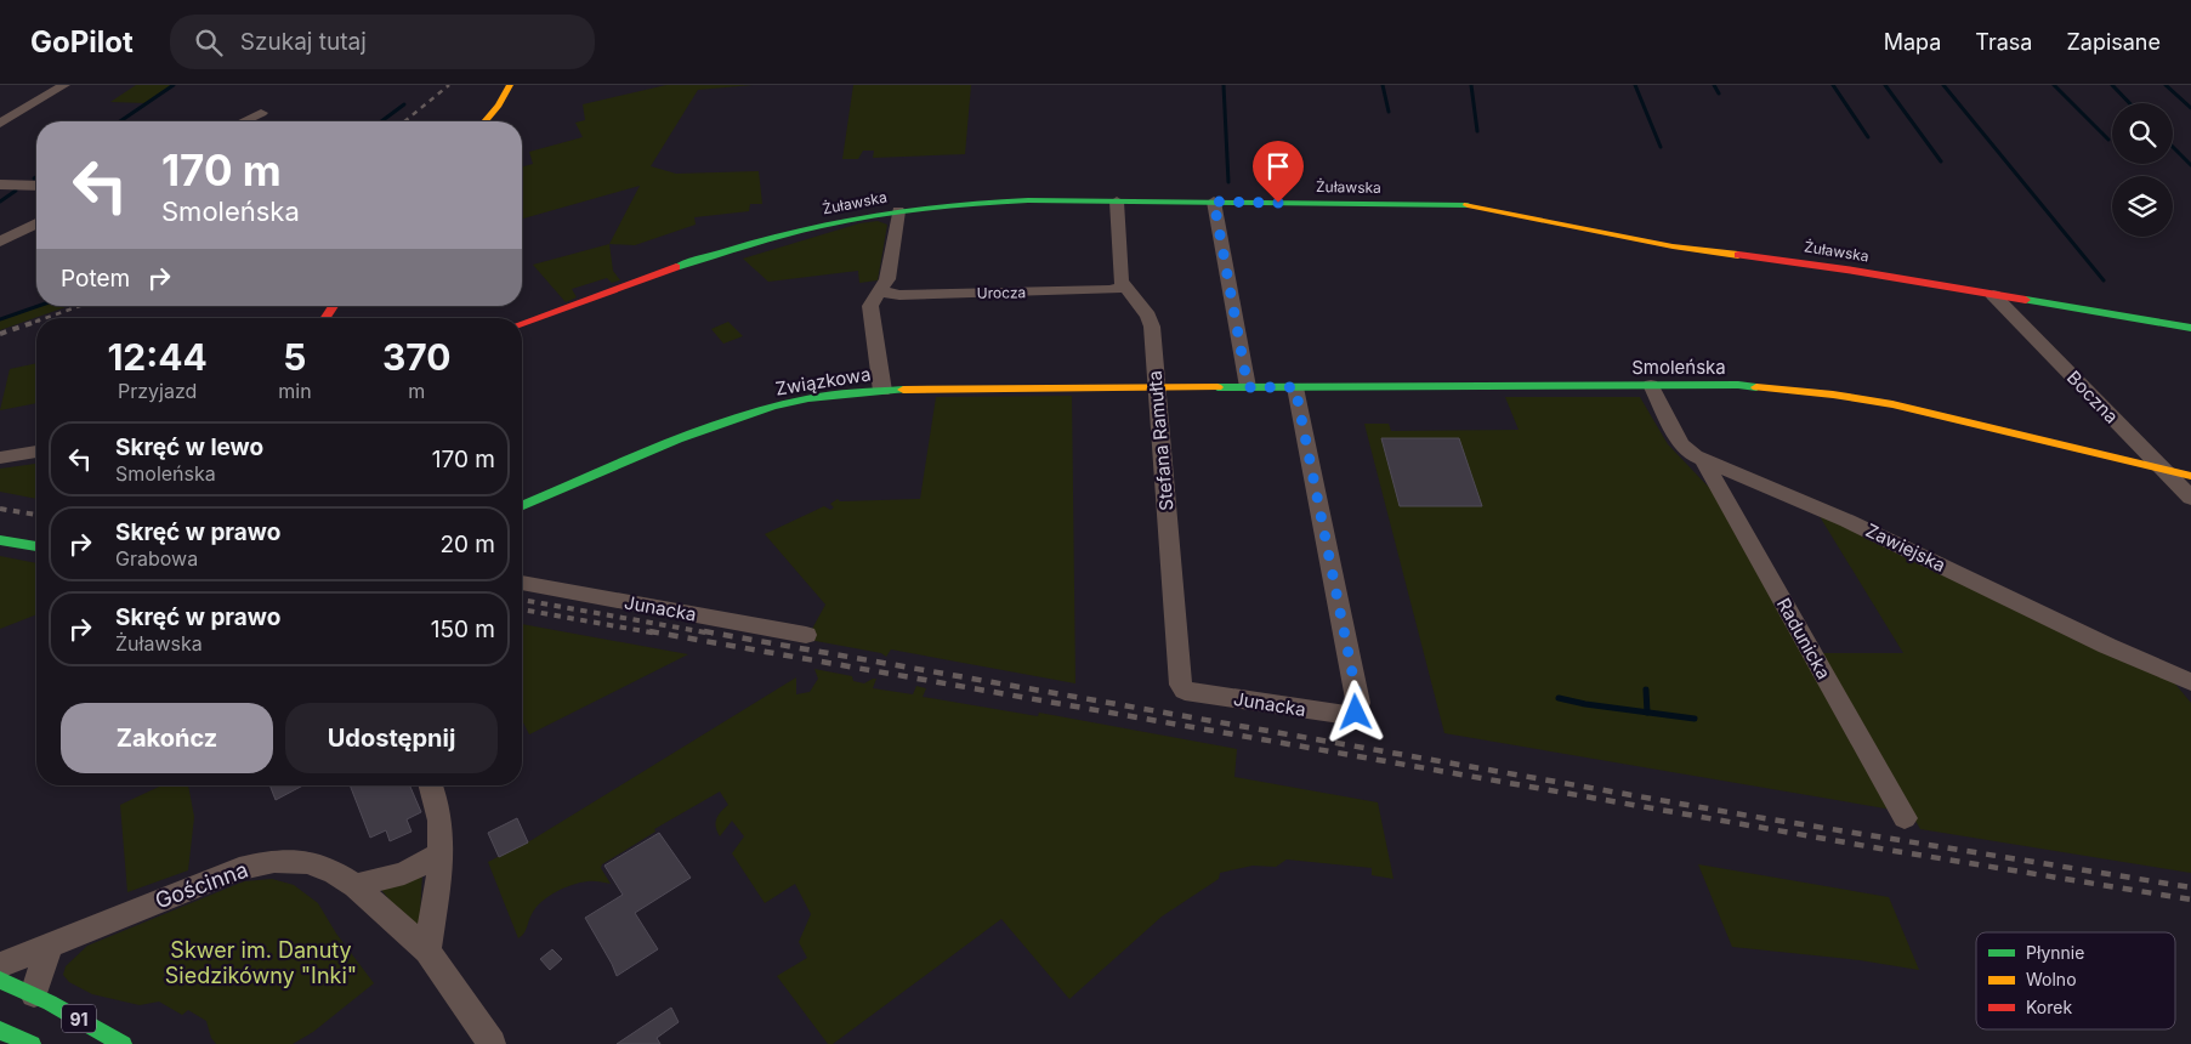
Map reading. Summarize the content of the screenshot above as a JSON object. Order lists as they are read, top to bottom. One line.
{"streets":{"street":["Żuławska","Urocza","Smoleńska","Związkowa","Boczna","Stefana Ramułta","Zawiejska","Junacka","Radunicka","Gościnna","91"]},"crossings":[["Żuławska","Boczna"],["Żuławska","Stefana Ramułta"],["Urocza","Stefana Ramułta"],["Smoleńska","Związkowa"],["Smoleńska","Boczna"],["Smoleńska","Stefana Ramułta"],["Smoleńska","Zawiejska"],["Smoleńska","Junacka"],["Związkowa","Stefana Ramułta"],["Stefana Ramułta","Junacka"],["Zawiejska","Radunicka"]],"parks":["Skwer im. Danuty Siedzikówny \"Inki\""],"legend":["Płynnie","Wolno","Korek"],"page":{"header":"GoPilot","search":"Szukaj tutaj","nav":["Mapa","Trasa","Zapisane"],"turn":["170 m","Smoleńska"],"then":"Potem","eta":["12:44","Przyjazd","5","min","370","m"],"list":[{"name":"Skręć w lewo","note":"Smoleńska","value":"170 m"},{"name":"Skręć w prawo","note":"Grabowa","value":"20 m"},{"name":"Skręć w prawo","note":"Żuławska","value":"150 m"}],"buttons":["Zakończ","Udostępnij"]}}
